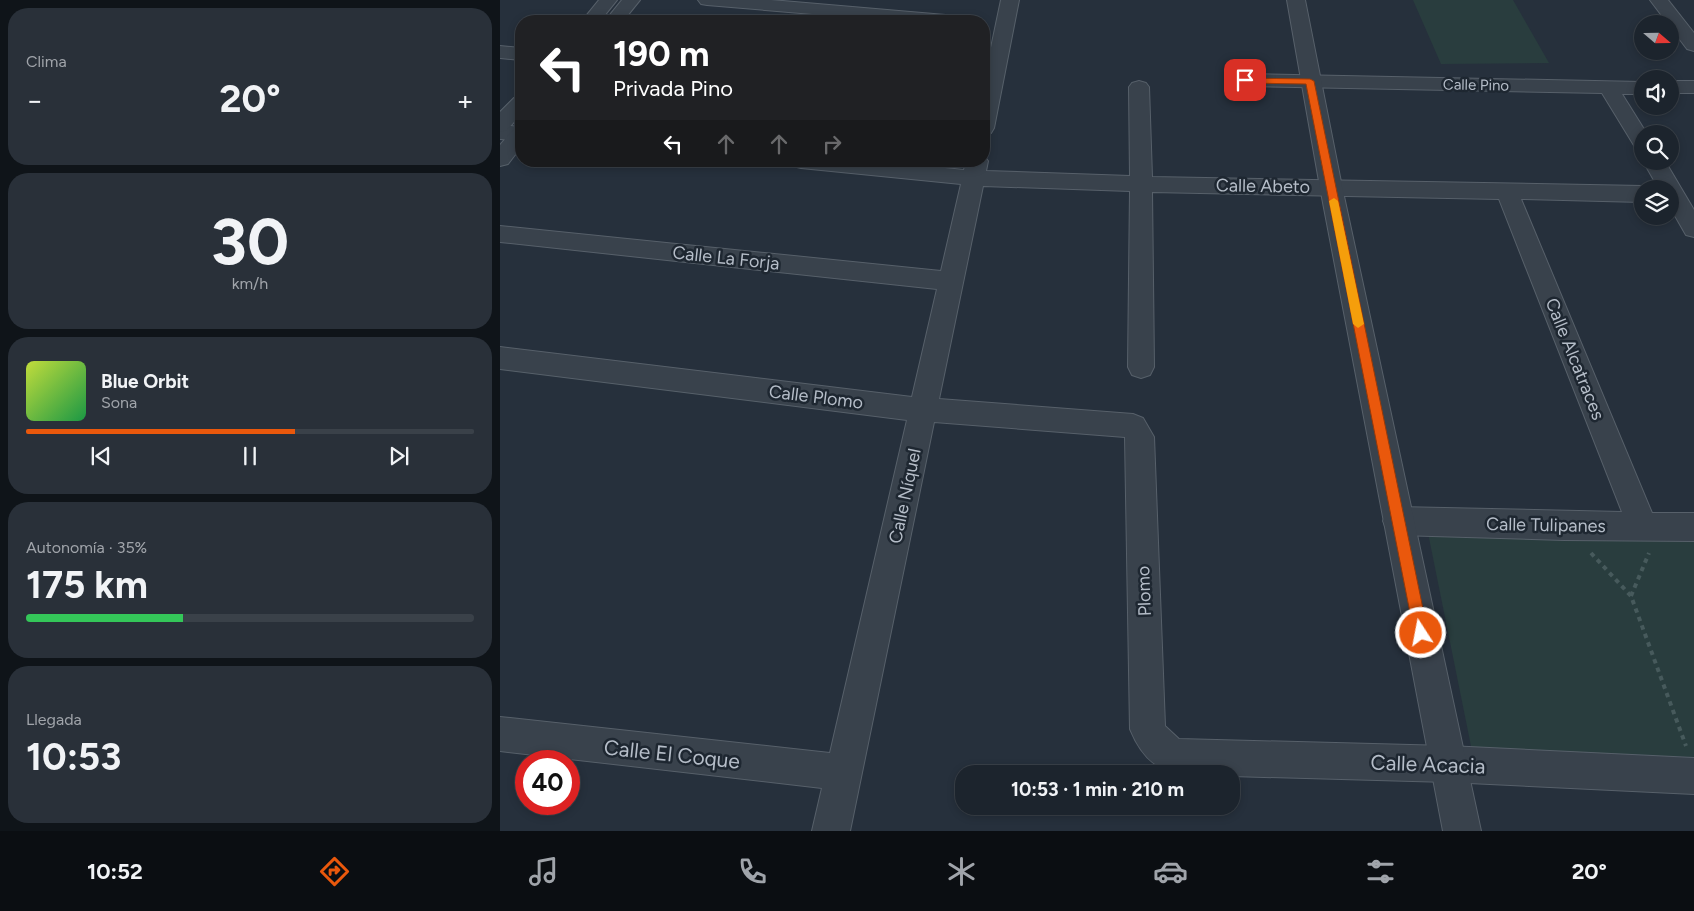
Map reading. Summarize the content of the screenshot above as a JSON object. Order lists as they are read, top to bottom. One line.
{"streets":{"street":["Calle Pino","Calle Abeto","Calle La Forja","Calle Alcatraces","Calle Plomo","Calle Níquel","Calle Tulipanes","Plomo","Calle El Coque","Calle Acacia"]},"crossings":[["Calle Abeto","Calle Alcatraces"],["Calle Abeto","Calle Níquel"],["Calle La Forja","Calle Níquel"],["Calle Alcatraces","Calle Tulipanes"],["Calle Plomo","Calle Níquel"],["Calle Plomo","Plomo"],["Calle Níquel","Calle El Coque"],["Plomo","Calle Acacia"]],"north":"right","page":{"tile":["Clima",["30","km/h"],["Autonomía · 35%","175 km"],["Llegada","10:53"]],"turn":["190 m","Privada Pino"],"heat":["−","20°","+"],"song":["Blue Orbit","Sona"],"limit":"40","trip":"10:53 · 1 min · 210 m","tabs":["10:52","20°"]}}
